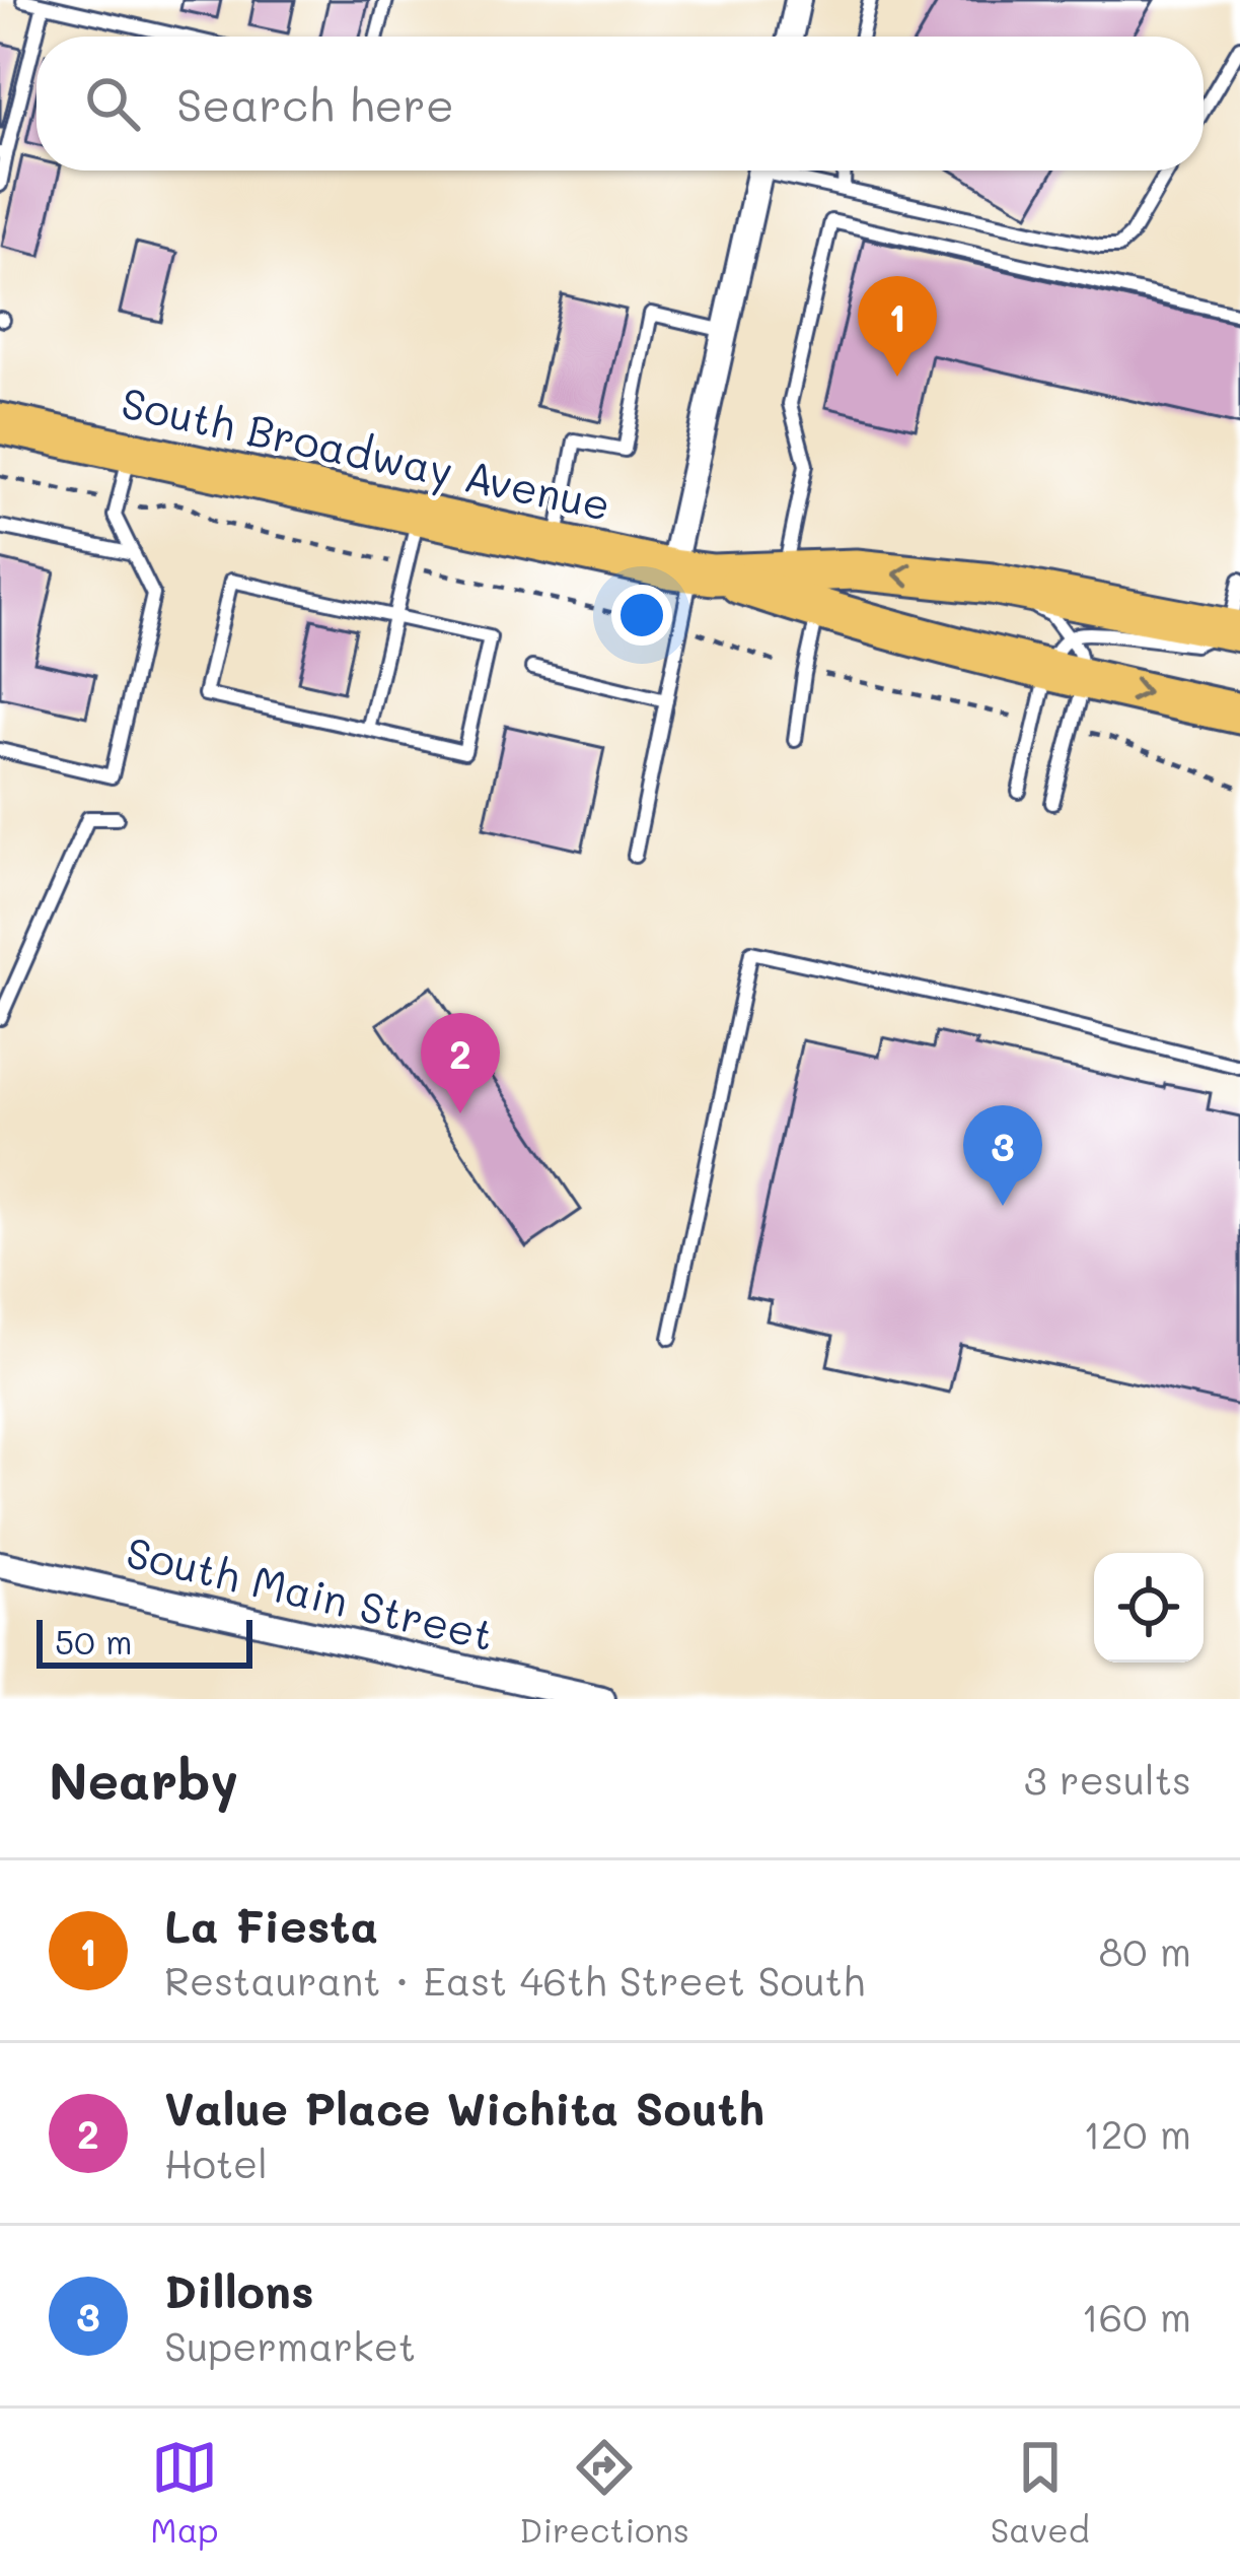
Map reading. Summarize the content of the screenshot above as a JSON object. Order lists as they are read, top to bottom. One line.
{"streets":{"main road":["South Broadway Avenue"],"street":["South Main Street"]},"scale_bar":"50 m","page":{"search":"Search here","pins":["1","2","3"],"scale":"50 m","heading":["Nearby","3 results"],"list":[{"mark":"1","name":"La Fiesta","note":"Restaurant · East 46th Street South","value":"80 m"},{"mark":"2","name":"Value Place Wichita South","note":"Hotel","value":"120 m"},{"mark":"3","name":"Dillons","note":"Supermarket","value":"160 m"}],"nav":["Map","Directions","Saved"]}}
